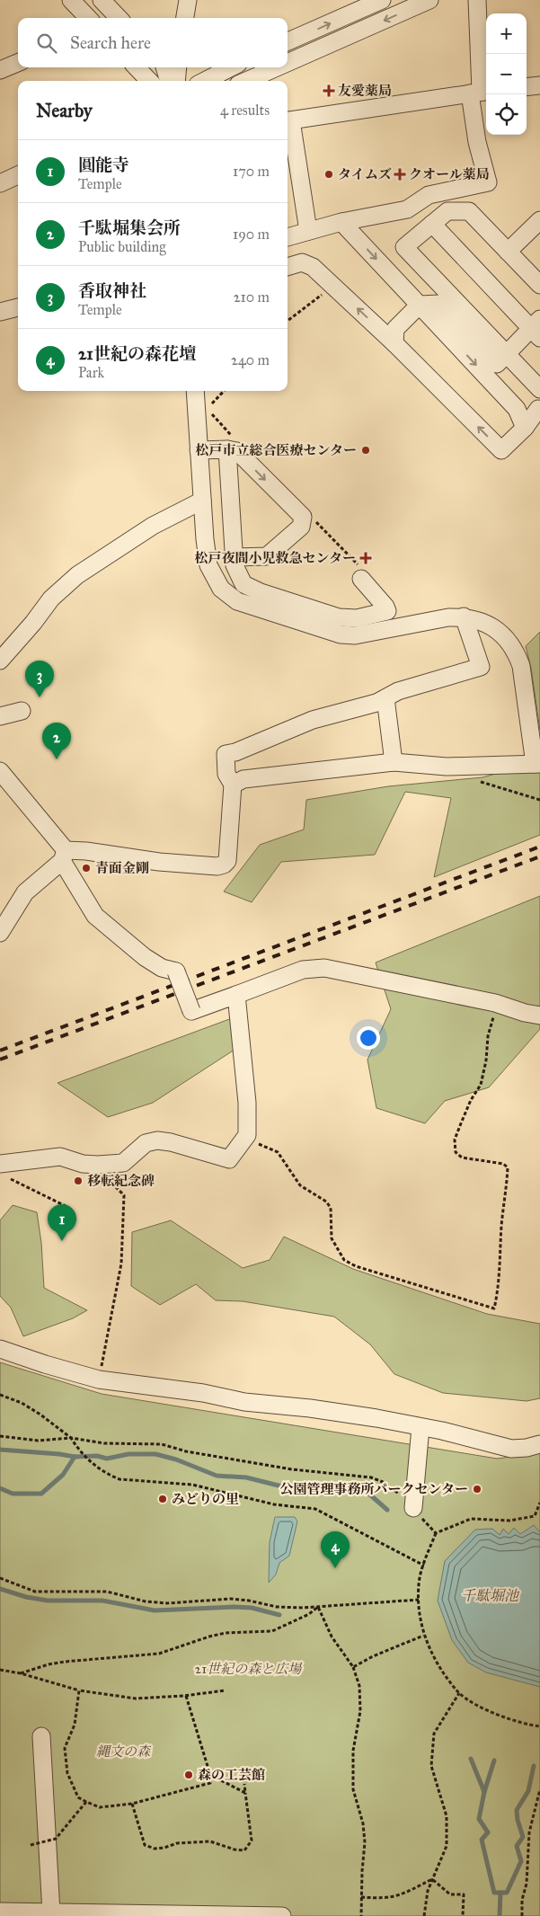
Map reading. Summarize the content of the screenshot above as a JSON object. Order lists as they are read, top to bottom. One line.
{"water":["千駄堀池"],"parks":["21世紀の森と広場","縄文の森"],"places":{"health":["友愛薬局","クオール薬局","松戸夜間小児救急センター"],"other":["タイムズ","松戸市立総合医療センター","青面金剛","移転紀念碑","公園管理事務所パークセンター","みどりの里","森の工芸館"]},"page":{"map_buttons":["+","−"],"search":"Search here","heading":["Nearby","4 results"],"list":[{"mark":"1","name":"圓能寺","note":"Temple","value":"170 m"},{"mark":"2","name":"千駄堀集会所","note":"Public building","value":"190 m"},{"mark":"3","name":"香取神社","note":"Temple","value":"210 m"},{"mark":"4","name":"21世紀の森花壇","note":"Park","value":"240 m"}],"pins":["3","2","1","4"]}}
